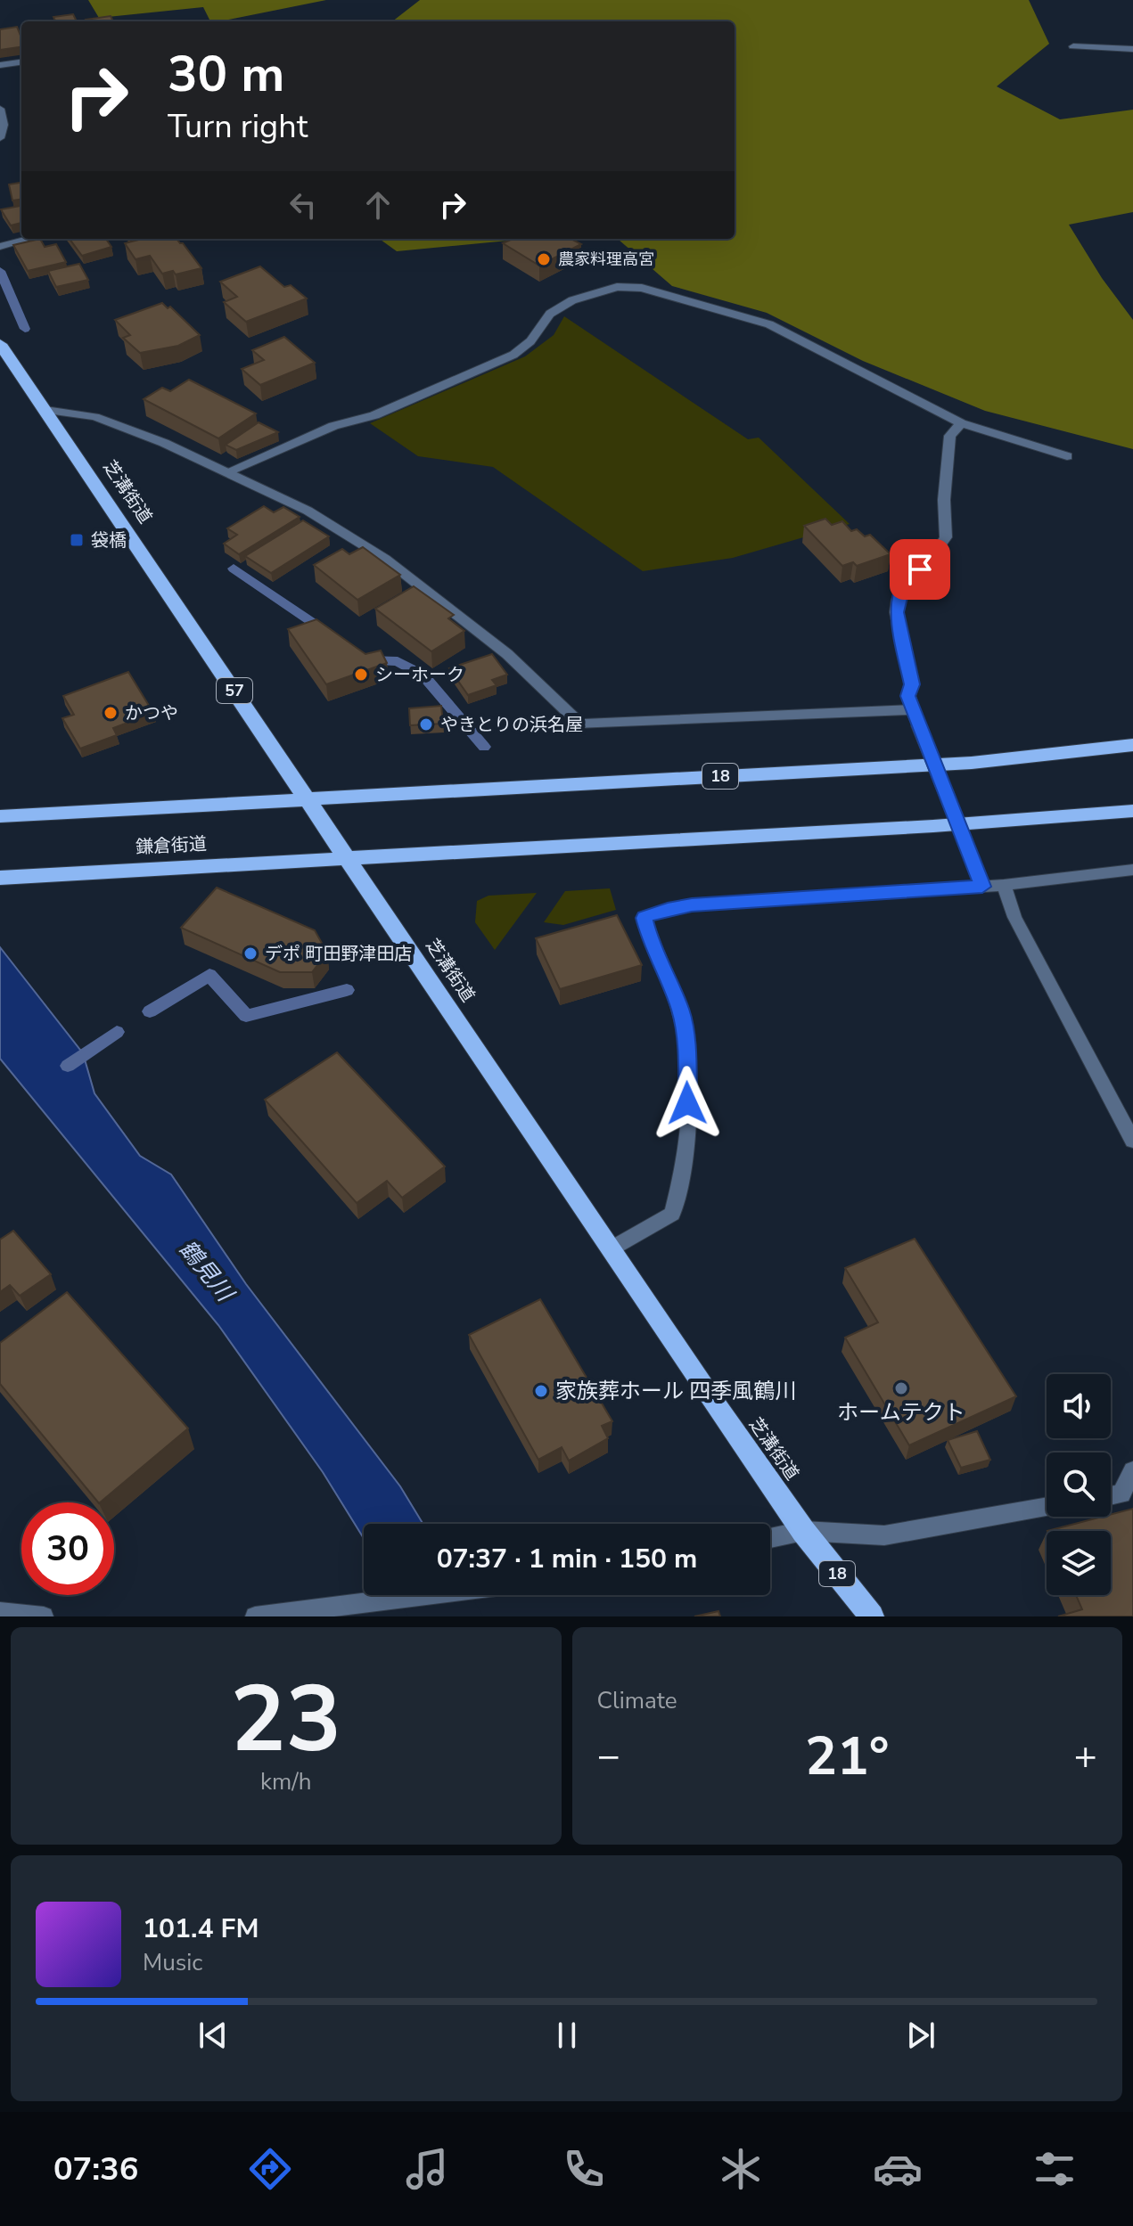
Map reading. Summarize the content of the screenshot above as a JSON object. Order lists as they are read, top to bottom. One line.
{"streets":{"main road":["芝溝街道","57","18","鎌倉街道"]},"crossings":[["芝溝街道","18"],["芝溝街道","鎌倉街道"]],"water":["鶴見川"],"places":{"other":["農家料理高宮","シーホーク","かつや","やきとりの浜名屋","デポ 町田野津田店","ホームテクト","家族葬ホール 四季風鶴川"],"transit":["袋橋"]},"page":{"turn":["30 m","Turn right"],"limit":"30","trip":"07:37 · 1 min · 150 m","tile":[["23","km/h"],"Climate"],"heat":["−","21°","+"],"song":["101.4 FM","Music"],"tabs":"07:36"}}
